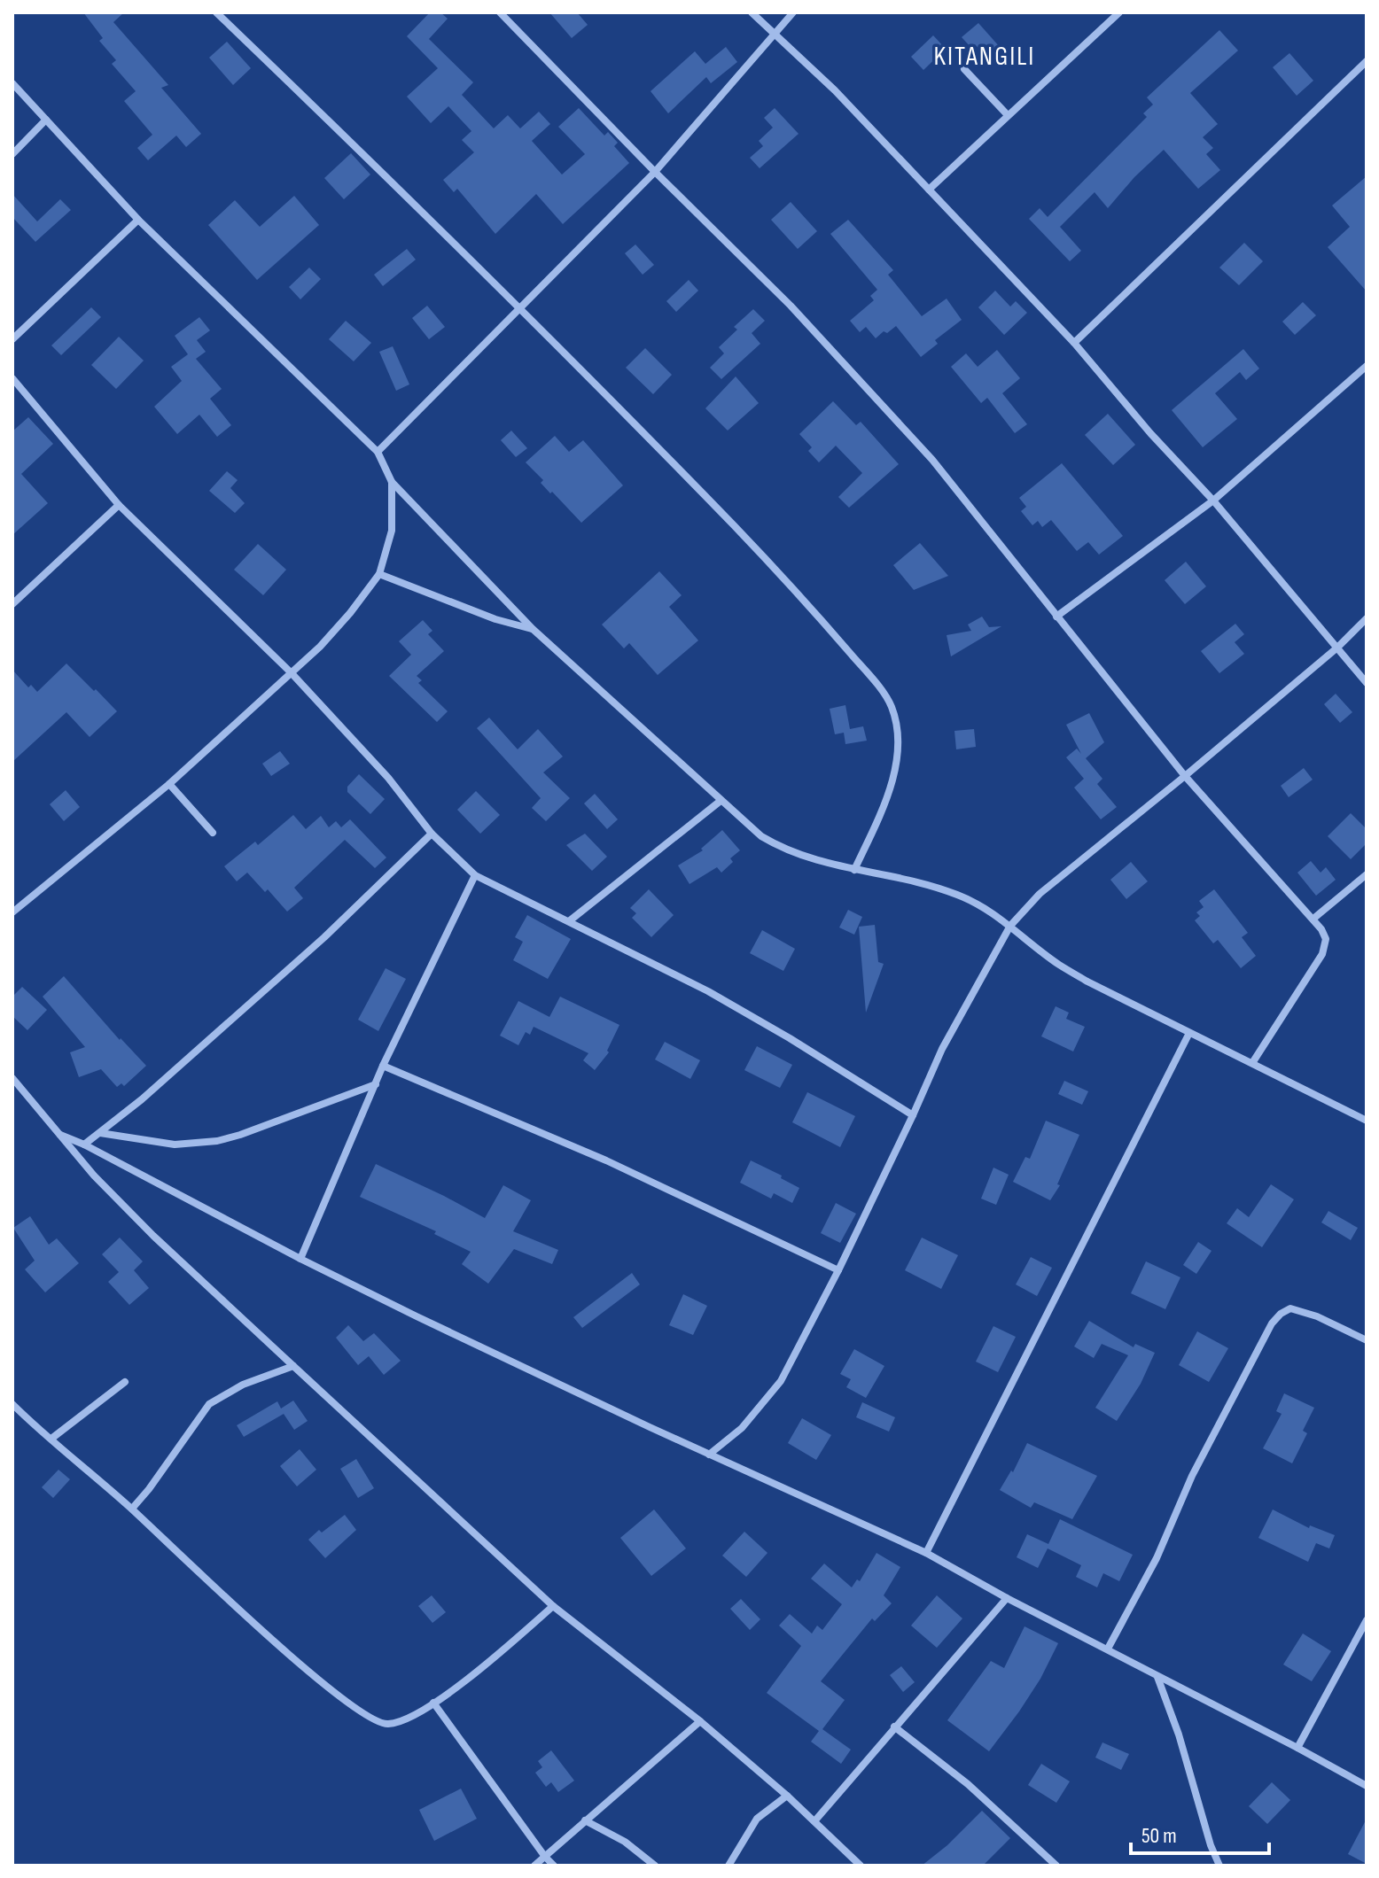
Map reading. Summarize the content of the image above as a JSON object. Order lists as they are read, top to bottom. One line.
{"districts":["KITANGILI"],"scale_bar":"50 m"}
